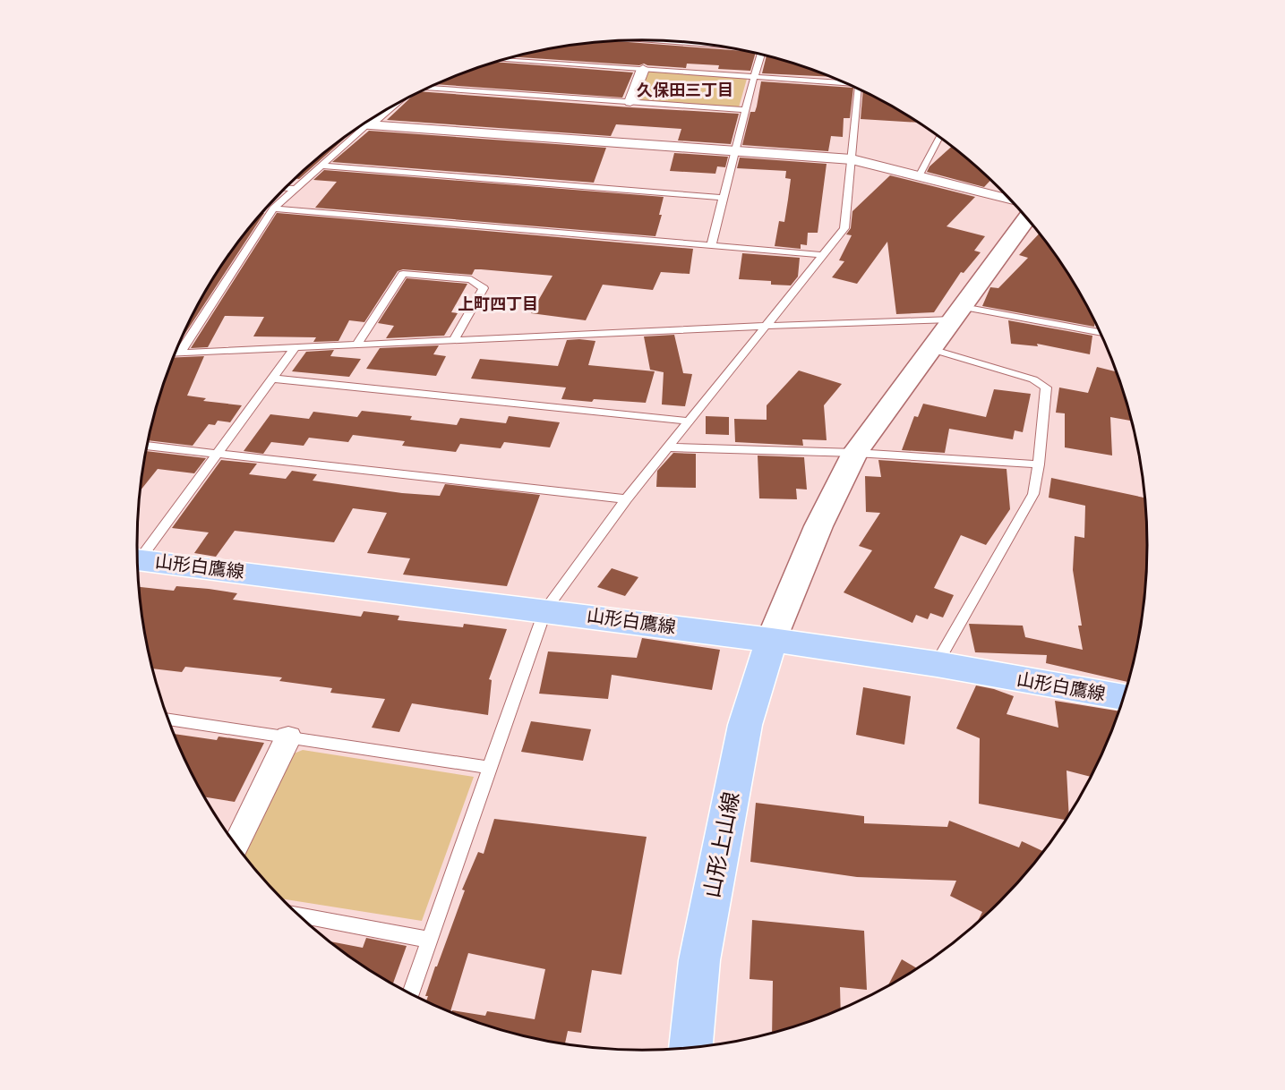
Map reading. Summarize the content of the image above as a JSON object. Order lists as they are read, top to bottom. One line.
{"streets":{"main road":["山形白鷹線","山形上山線"]},"crossings":[["山形白鷹線","山形上山線"]],"districts":["久保田三丁目","上町四丁目"]}
